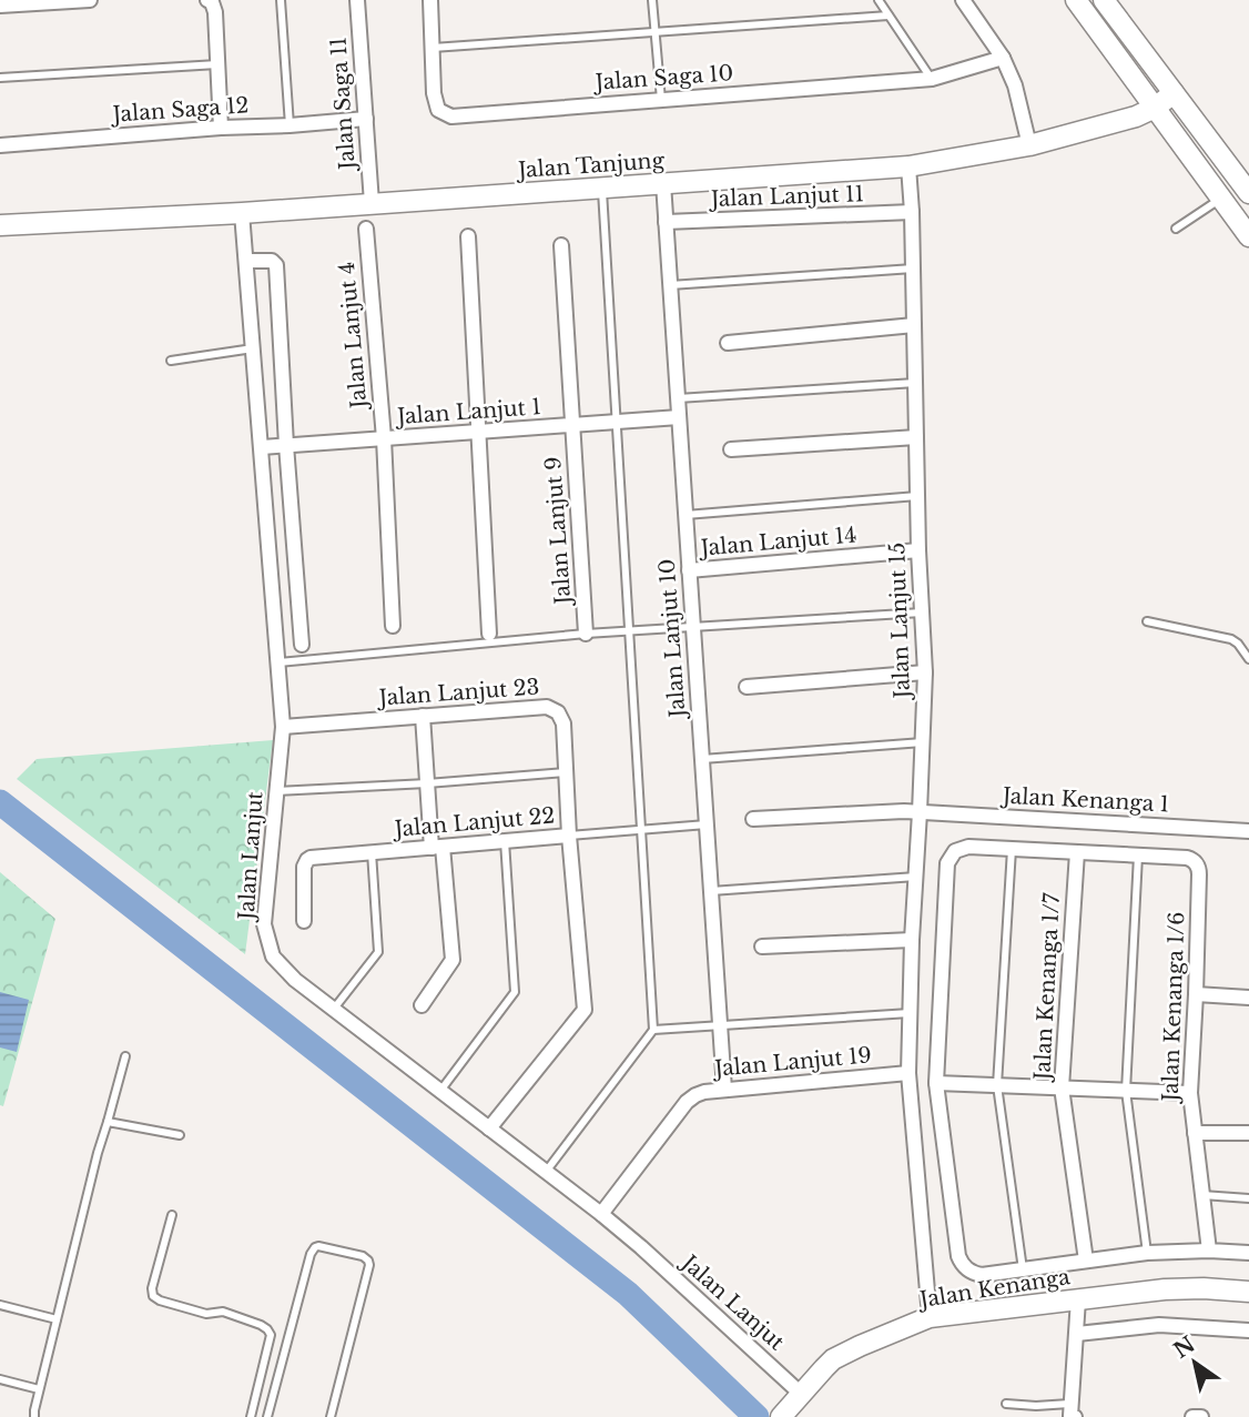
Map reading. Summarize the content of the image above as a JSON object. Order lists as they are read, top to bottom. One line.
{"streets":{"street":["Jalan Saga 10","Jalan Saga 11","Jalan Saga 12","Jalan Tanjung","Jalan Lanjut 11","Jalan Lanjut 4","Jalan Lanjut 1","Jalan Lanjut 9","Jalan Lanjut 14","Jalan Lanjut 15","Jalan Lanjut 10","Jalan Lanjut 23","Jalan Kenanga 1","Jalan Lanjut 22","Jalan Lanjut","Jalan Kenanga 1/7","Jalan Kenanga 1/6","Jalan Lanjut 19","Jalan Kenanga"]},"crossings":[["Jalan Saga 11","Jalan Saga 12"],["Jalan Saga 11","Jalan Tanjung"],["Jalan Tanjung","Jalan Lanjut 15"],["Jalan Tanjung","Jalan Lanjut 10"],["Jalan Tanjung","Jalan Lanjut"],["Jalan Lanjut 11","Jalan Lanjut 15"],["Jalan Lanjut 11","Jalan Lanjut 10"],["Jalan Lanjut 4","Jalan Lanjut 1"],["Jalan Lanjut 1","Jalan Lanjut 9"],["Jalan Lanjut 1","Jalan Lanjut 10"],["Jalan Lanjut 1","Jalan Lanjut"],["Jalan Lanjut 14","Jalan Lanjut 15"],["Jalan Lanjut 14","Jalan Lanjut 10"],["Jalan Lanjut 15","Jalan Kenanga 1"],["Jalan Lanjut 15","Jalan Lanjut 19"],["Jalan Lanjut 15","Jalan Kenanga"],["Jalan Lanjut 10","Jalan Lanjut 22"],["Jalan Lanjut 10","Jalan Lanjut 19"],["Jalan Lanjut 23","Jalan Lanjut 22"],["Jalan Lanjut 23","Jalan Lanjut"],["Jalan Lanjut","Jalan Lanjut 19"],["Jalan Lanjut","Jalan Kenanga"]],"north":"top left"}
